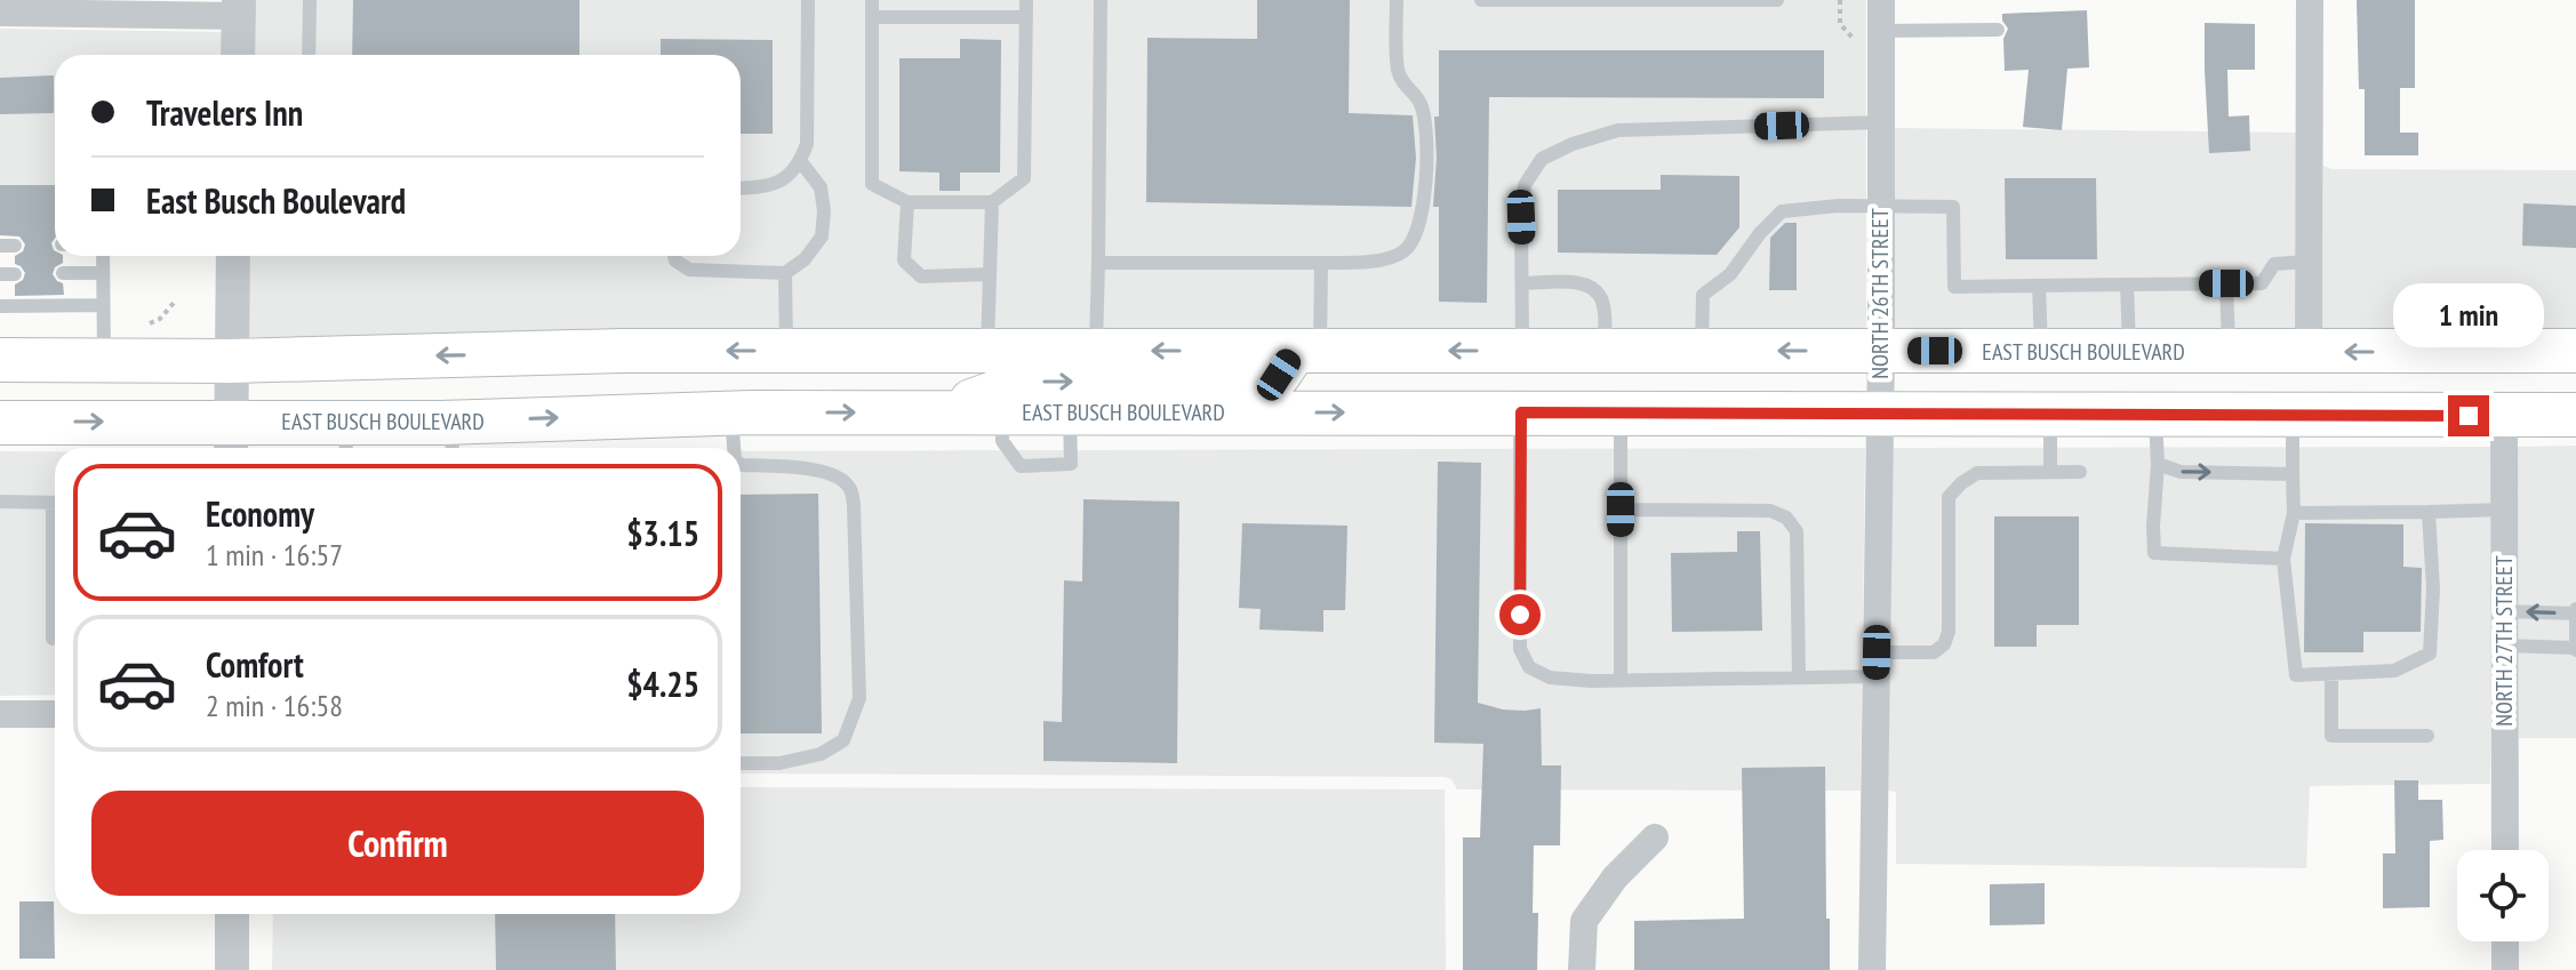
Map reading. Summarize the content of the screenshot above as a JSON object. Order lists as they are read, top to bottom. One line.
{"streets":{"main road":["EAST BUSCH BOULEVARD"],"street":["NORTH 26TH STREET","NORTH 27TH STREET"]},"crossings":[["NORTH 26TH STREET","EAST BUSCH BOULEVARD"],["EAST BUSCH BOULEVARD","NORTH 27TH STREET"]],"page":{"banner":["Travelers Inn","East Busch Boulevard"],"bubble":"1 min","list":[{"name":"Economy","note":"1 min · 16:57","value":"$3.15"},{"name":"Comfort","note":"2 min · 16:58","value":"$4.25"}],"buttons":"Confirm"}}
